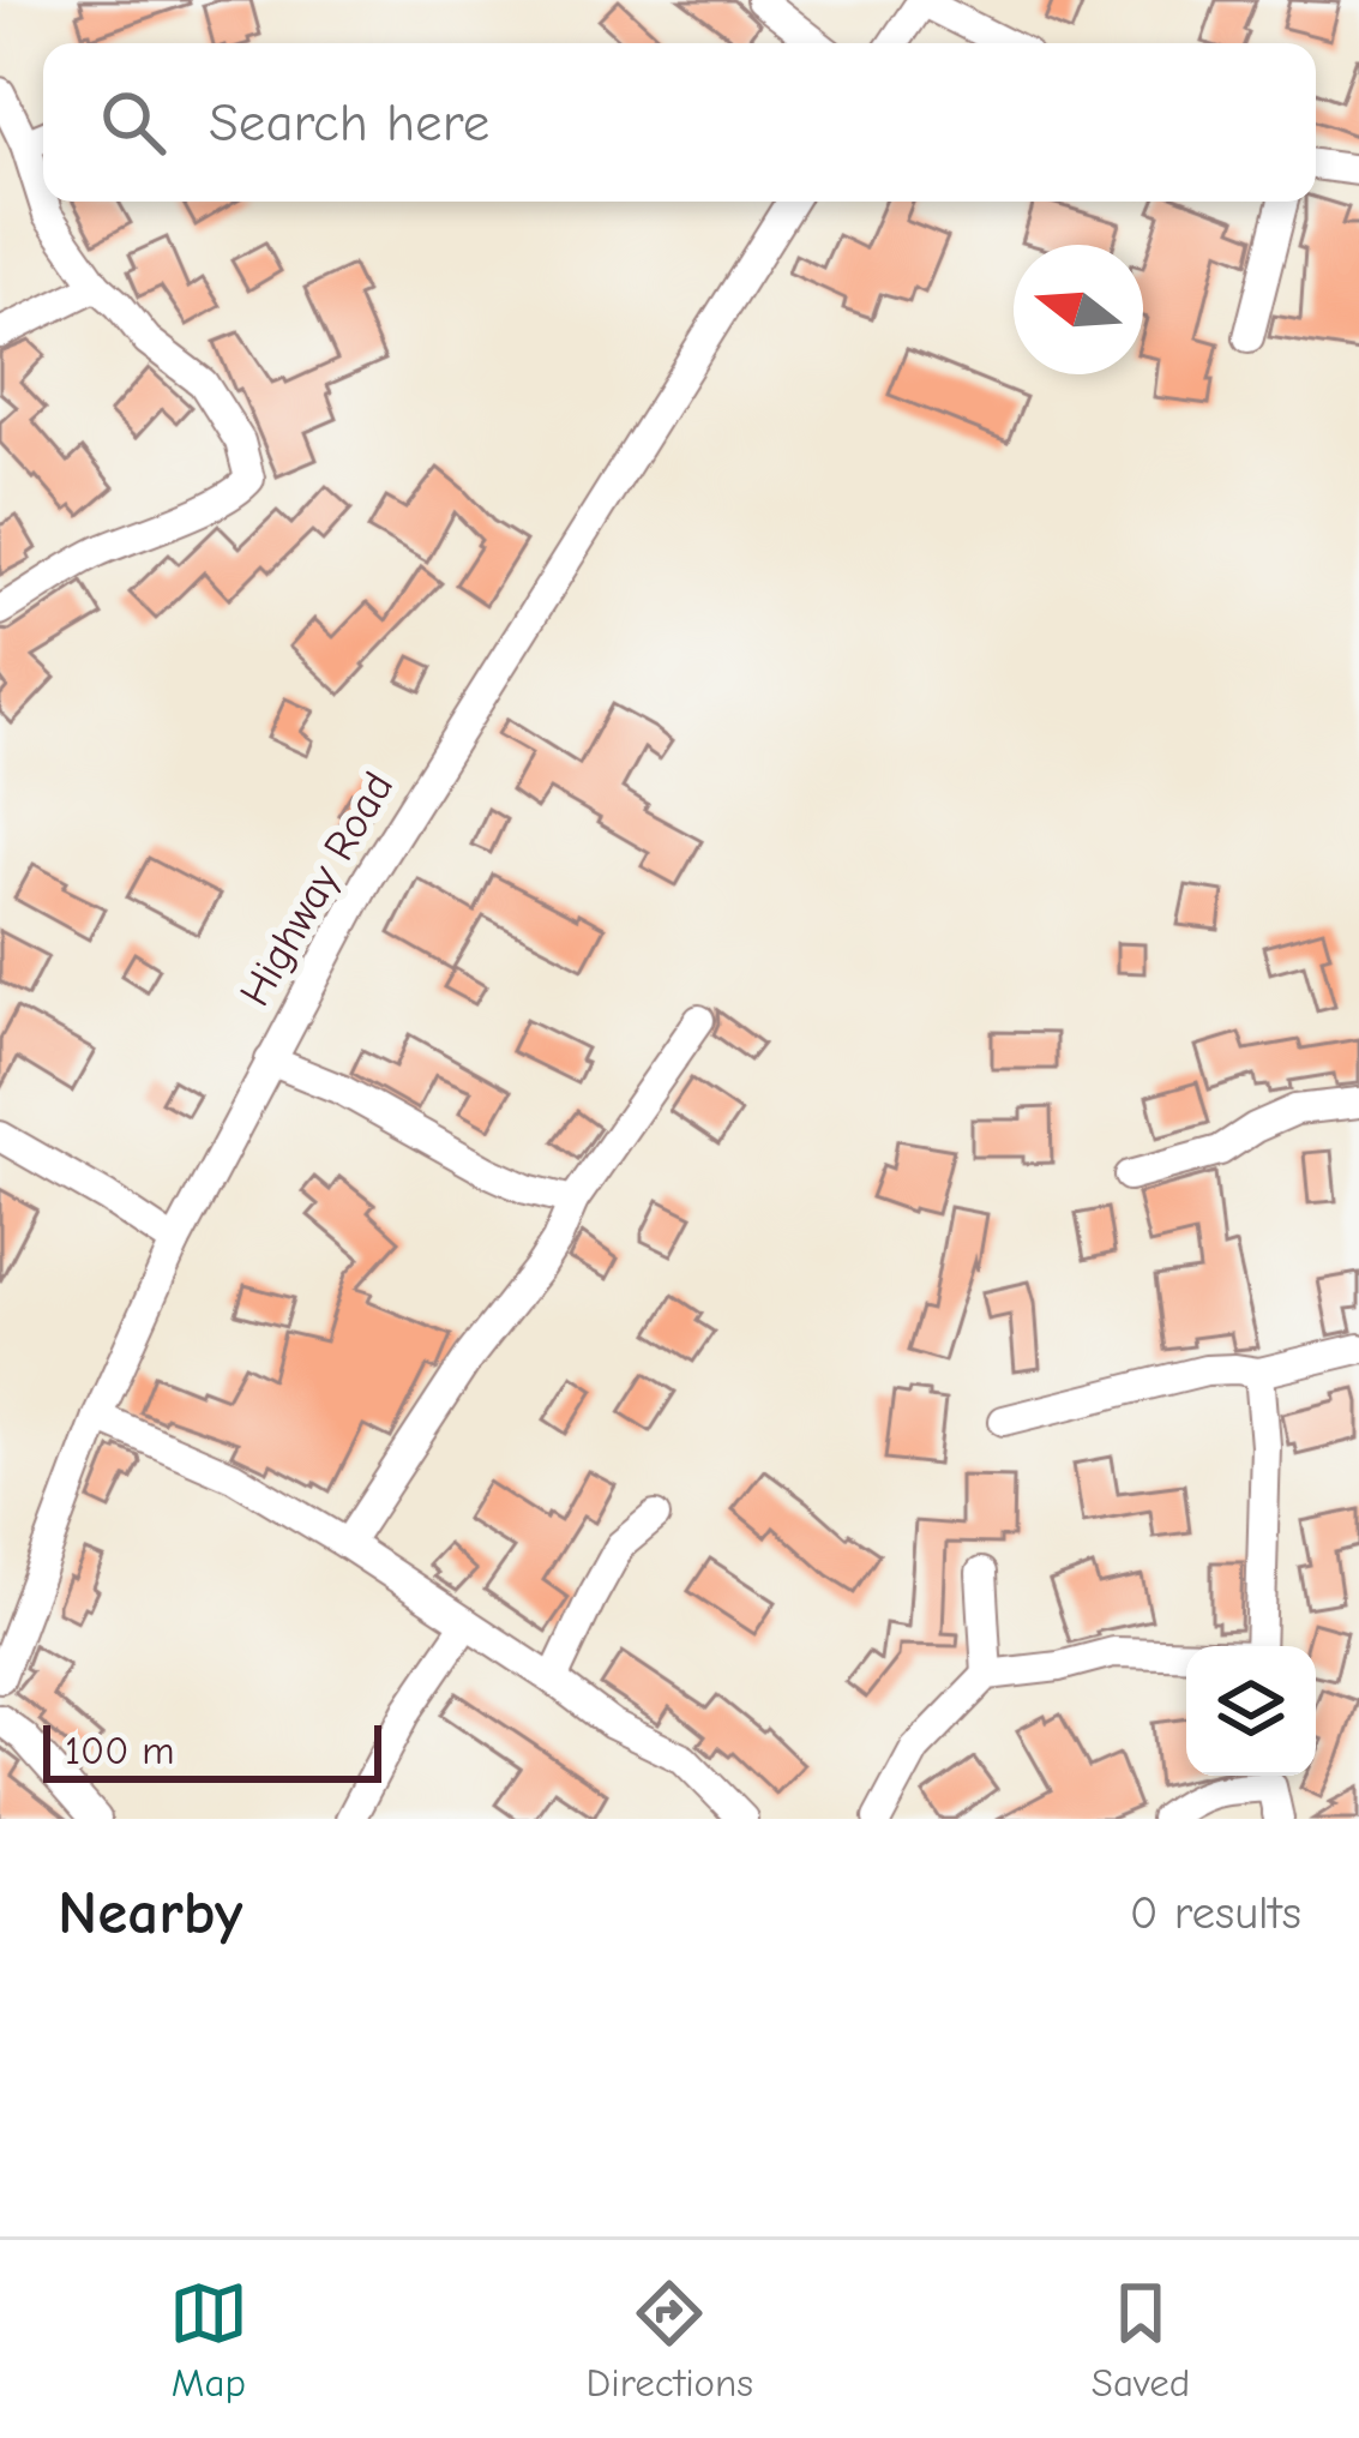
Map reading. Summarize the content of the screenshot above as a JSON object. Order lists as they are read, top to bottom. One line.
{"streets":{"street":["Highway Road"]},"scale_bar":"100 m","north":"left","page":{"search":"Search here","scale":"100 m","heading":["Nearby","0 results"],"nav":["Map","Directions","Saved"]}}
